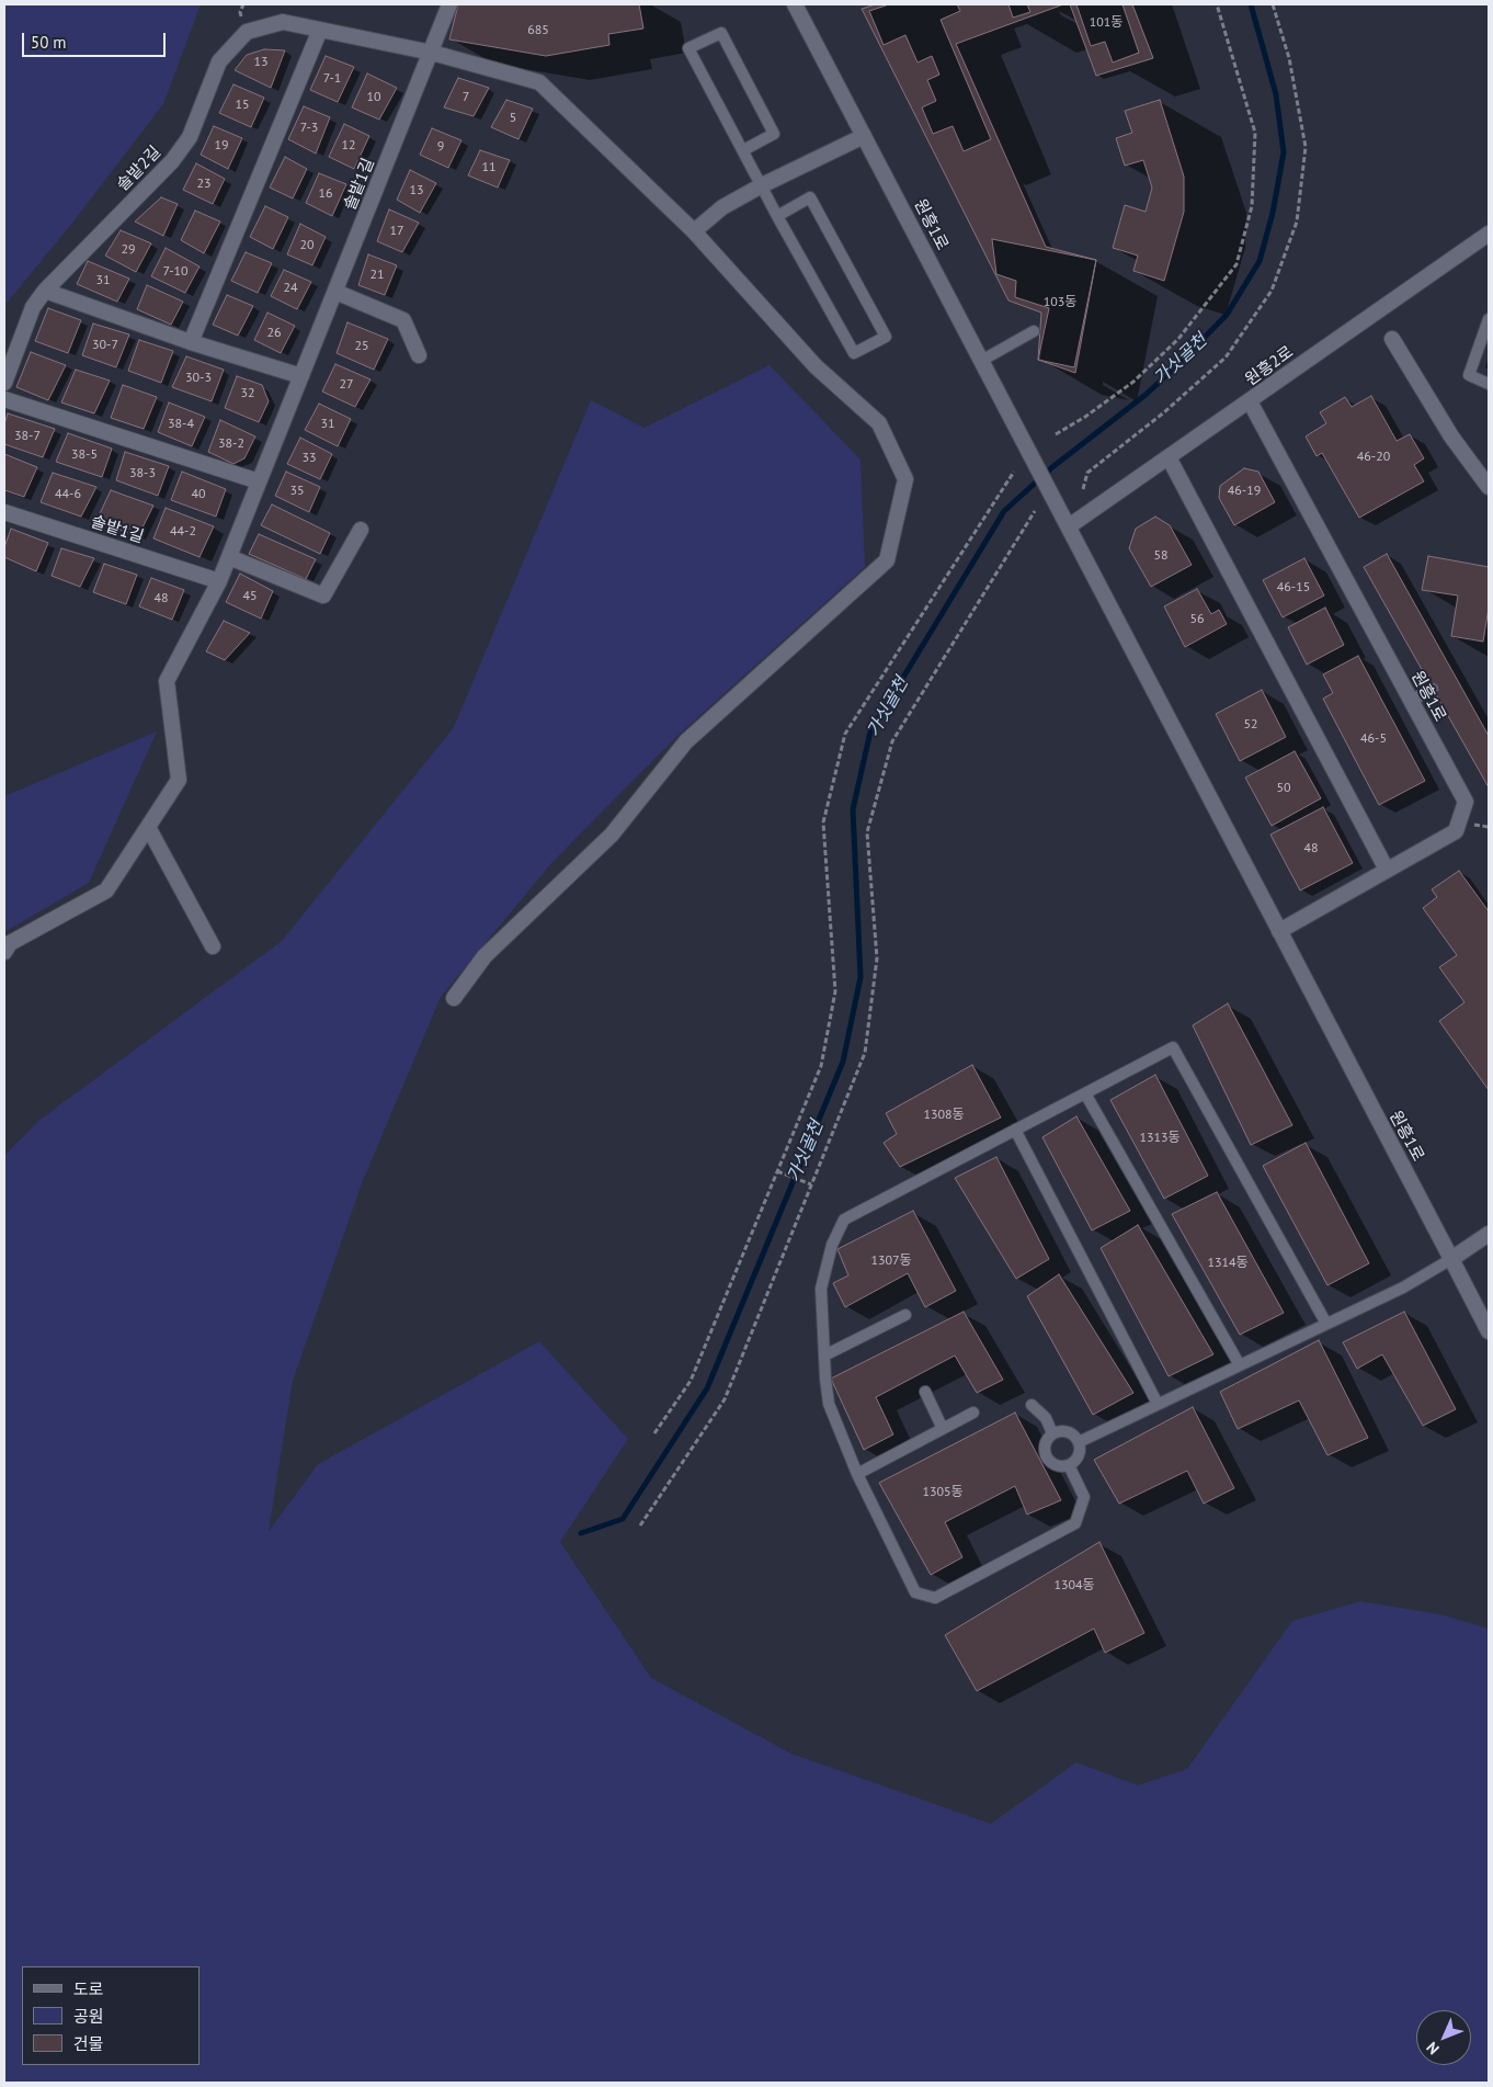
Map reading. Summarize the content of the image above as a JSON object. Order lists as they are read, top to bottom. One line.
{"streets":{"street":["솔밭2길","솔밭1길","원흥1로","원흥2로"]},"crossings":[["솔밭2길","솔밭1길"],["원흥1로","원흥2로"]],"water":["가싯골천"],"house_numbers":["101동","685","13","7-1","10","7","15","5","7-3","19","12","9","11","23","13","16","17","20","29","7-10","21","31","24","103동","26","30-7","25","30-3","27","32","38-4","31","38-7","38-2","38-5","46-20","33","38-3","35","46-19","44-6","40","44-2","58","46-15","45","48","56","52","46-5","50","48","1308동","1313동","1307동","1314동","1305동","1304동"],"legend":["도로","공원","건물"],"scale_bar":"50 m","north":"bottom left"}
